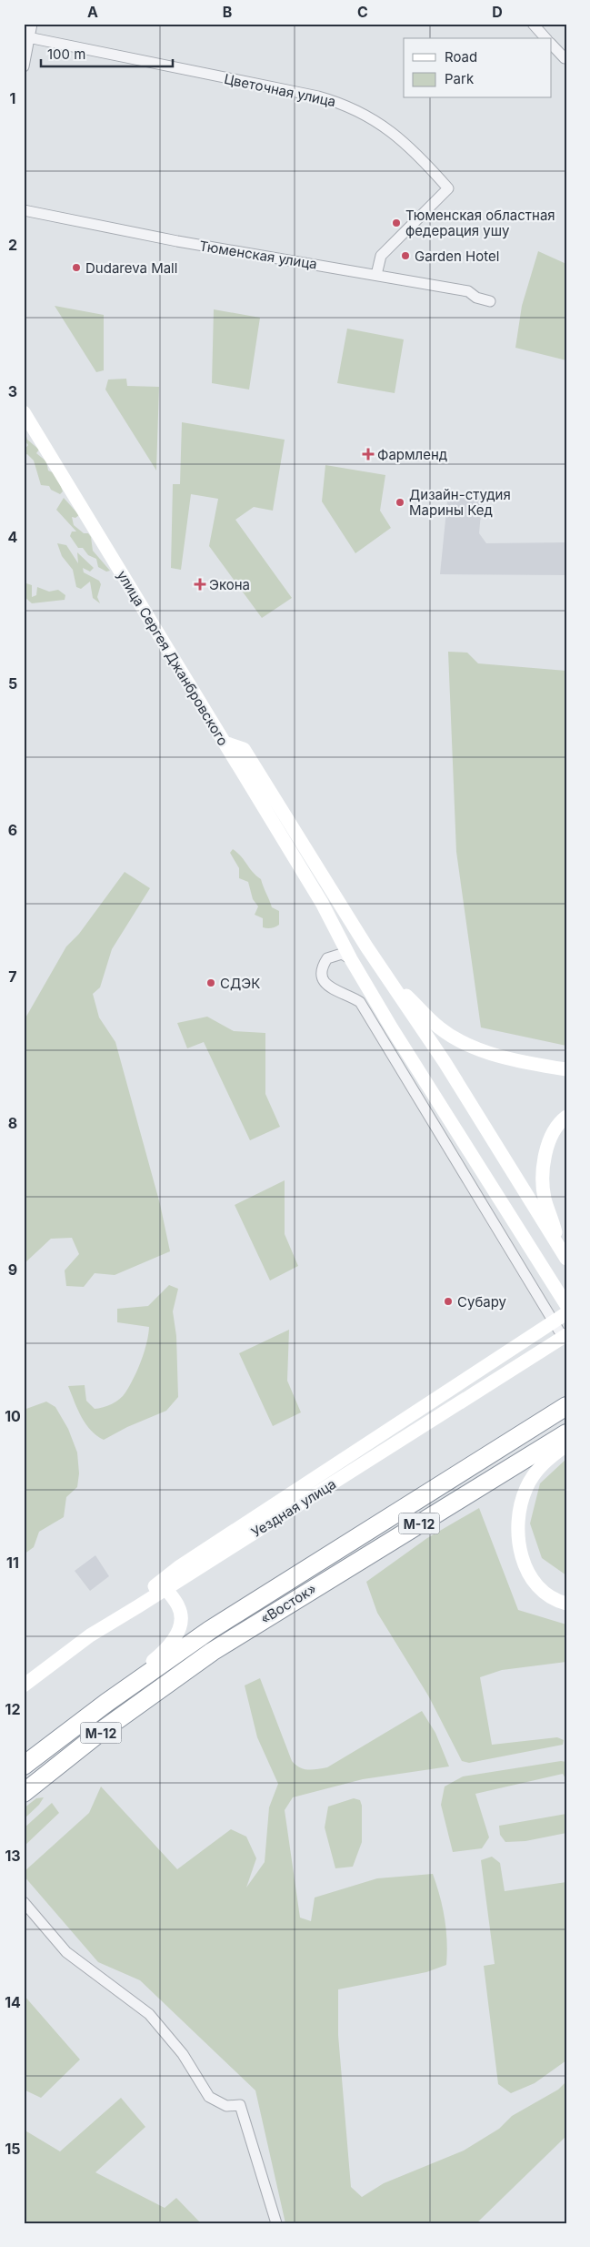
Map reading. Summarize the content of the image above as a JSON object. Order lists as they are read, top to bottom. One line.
{"streets":{"highway":["М-12","«Восток»"],"street":["Цветочная улица","Тюменская улица","улица Сергея Джанбровского","Уездная улица"]},"crossings":[["Цветочная улица","Тюменская улица"]],"places":{"other":["Тюменская областная федерация ушу","Garden Hotel","Dudareva Mall","Дизайн-студия Марины Кед","СДЭК","Субару"],"health":["Фармленд","Экона"]},"legend":["Road","Park"],"scale_bar":"100 m","grid":{"columns":["A","B","C","D"],"rows":["1","2","3","4","5","6","7","8","9","10","11","12","13","14","15"]}}
